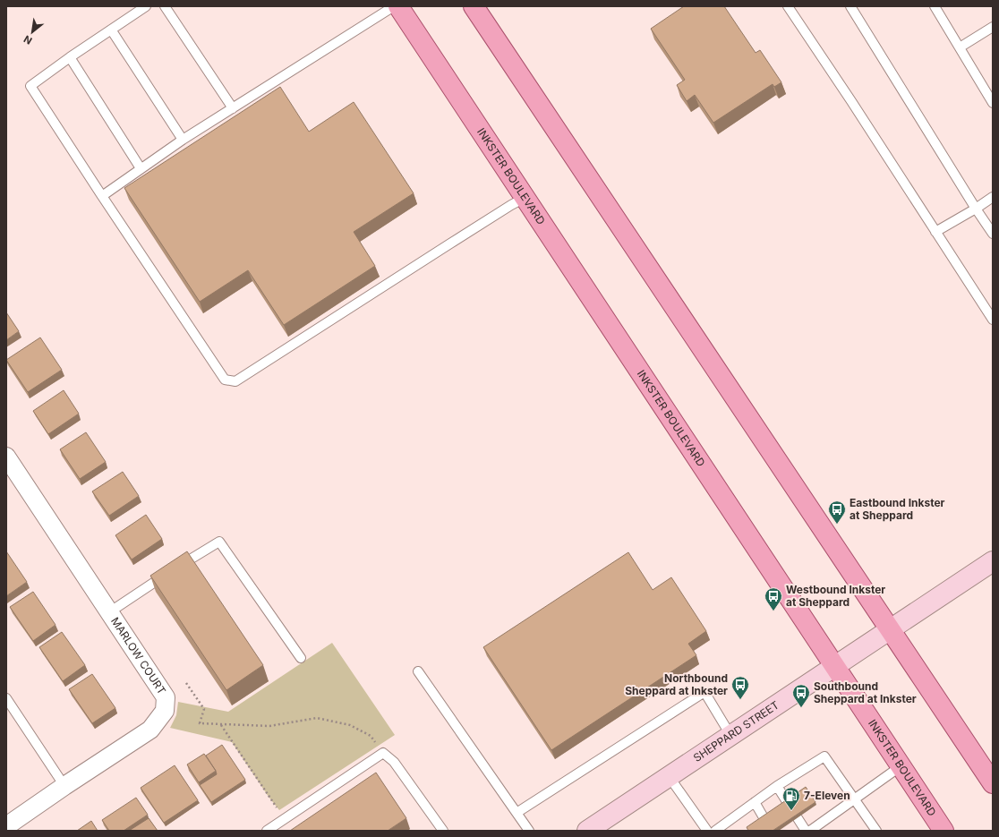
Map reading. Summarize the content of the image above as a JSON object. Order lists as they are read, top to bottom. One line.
{"streets":{"main road":["INKSTER BOULEVARD"],"street":["MARLOW COURT","SHEPPARD STREET"]},"crossings":[["INKSTER BOULEVARD","SHEPPARD STREET"]],"places":{"bus stop":["Eastbound Inkster at Sheppard","Westbound Inkster at Sheppard","Northbound Sheppard at Inkster","Southbound Sheppard at Inkster"],"fuel station":["7-Eleven"]},"north":"bottom left"}
